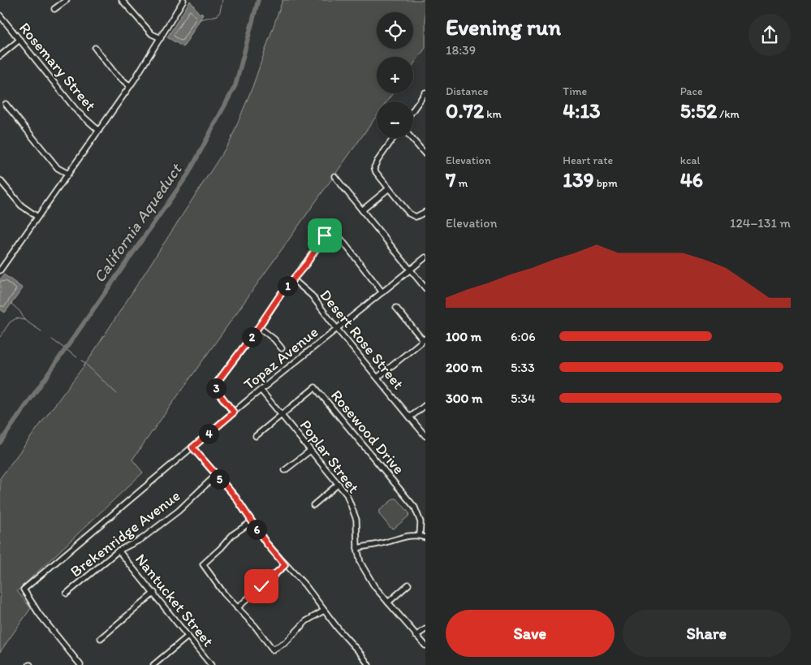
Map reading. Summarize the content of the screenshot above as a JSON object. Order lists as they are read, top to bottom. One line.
{"streets":{"street":["Rosemary Street","Desert Rose Street","Topaz Avenue","Rosewood Drive","Poplar Street","Brekenridge Avenue","Nantucket Street"]},"crossings":[["Desert Rose Street","Topaz Avenue"],["Topaz Avenue","Poplar Street"],["Rosewood Drive","Poplar Street"],["Brekenridge Avenue","Nantucket Street"]],"water":["California Aqueduct"],"page":{"heading":["Evening run","18:39"],"map_buttons":["+","−"],"stats":[["Distance","0.72 km"],["Time","4:13"],["Pace","5:52 /km"],["Elevation","7 m"],["Heart rate","139 bpm"],["kcal","46"]],"chart":["Elevation","124–131 m"],"pins":["1","2","3","4","5","6"],"list":[{"name":"100 m","note":"6:06"},{"name":"200 m","note":"5:33"},{"name":"300 m","note":"5:34"}],"buttons":["Save","Share"]}}
